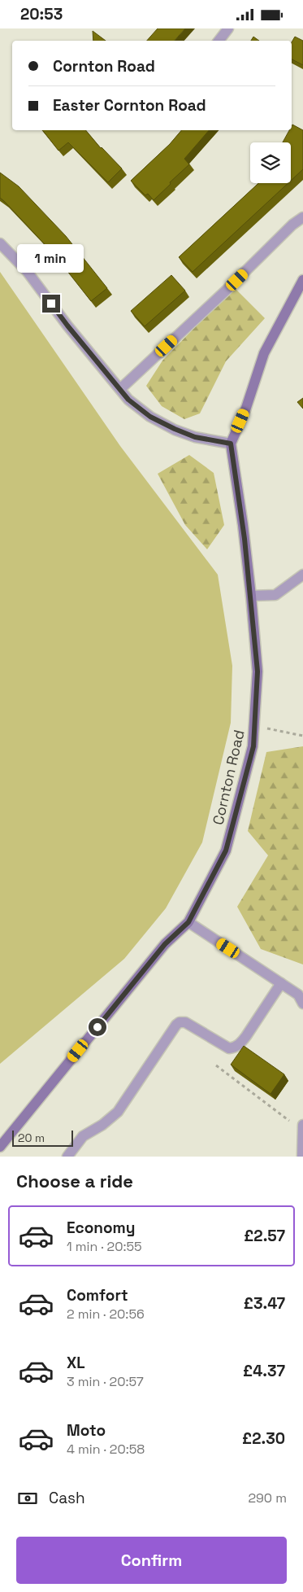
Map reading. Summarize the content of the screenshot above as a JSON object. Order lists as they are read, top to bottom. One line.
{"streets":{"main road":["Cornton Road"]},"scale_bar":"20 m","page":{"status":"20:53","banner":["Cornton Road","Easter Cornton Road"],"bubble":"1 min","scale":"20 m","heading":"Choose a ride","list":[{"name":"Economy","note":"1 min · 20:55","value":"£2.57"},{"name":"Comfort","note":"2 min · 20:56","value":"£3.47"},{"name":"XL","note":"3 min · 20:57","value":"£4.37"},{"name":"Moto","note":"4 min · 20:58","value":"£2.30"}],"pay":["Cash","290 m"],"buttons":"Confirm"}}
